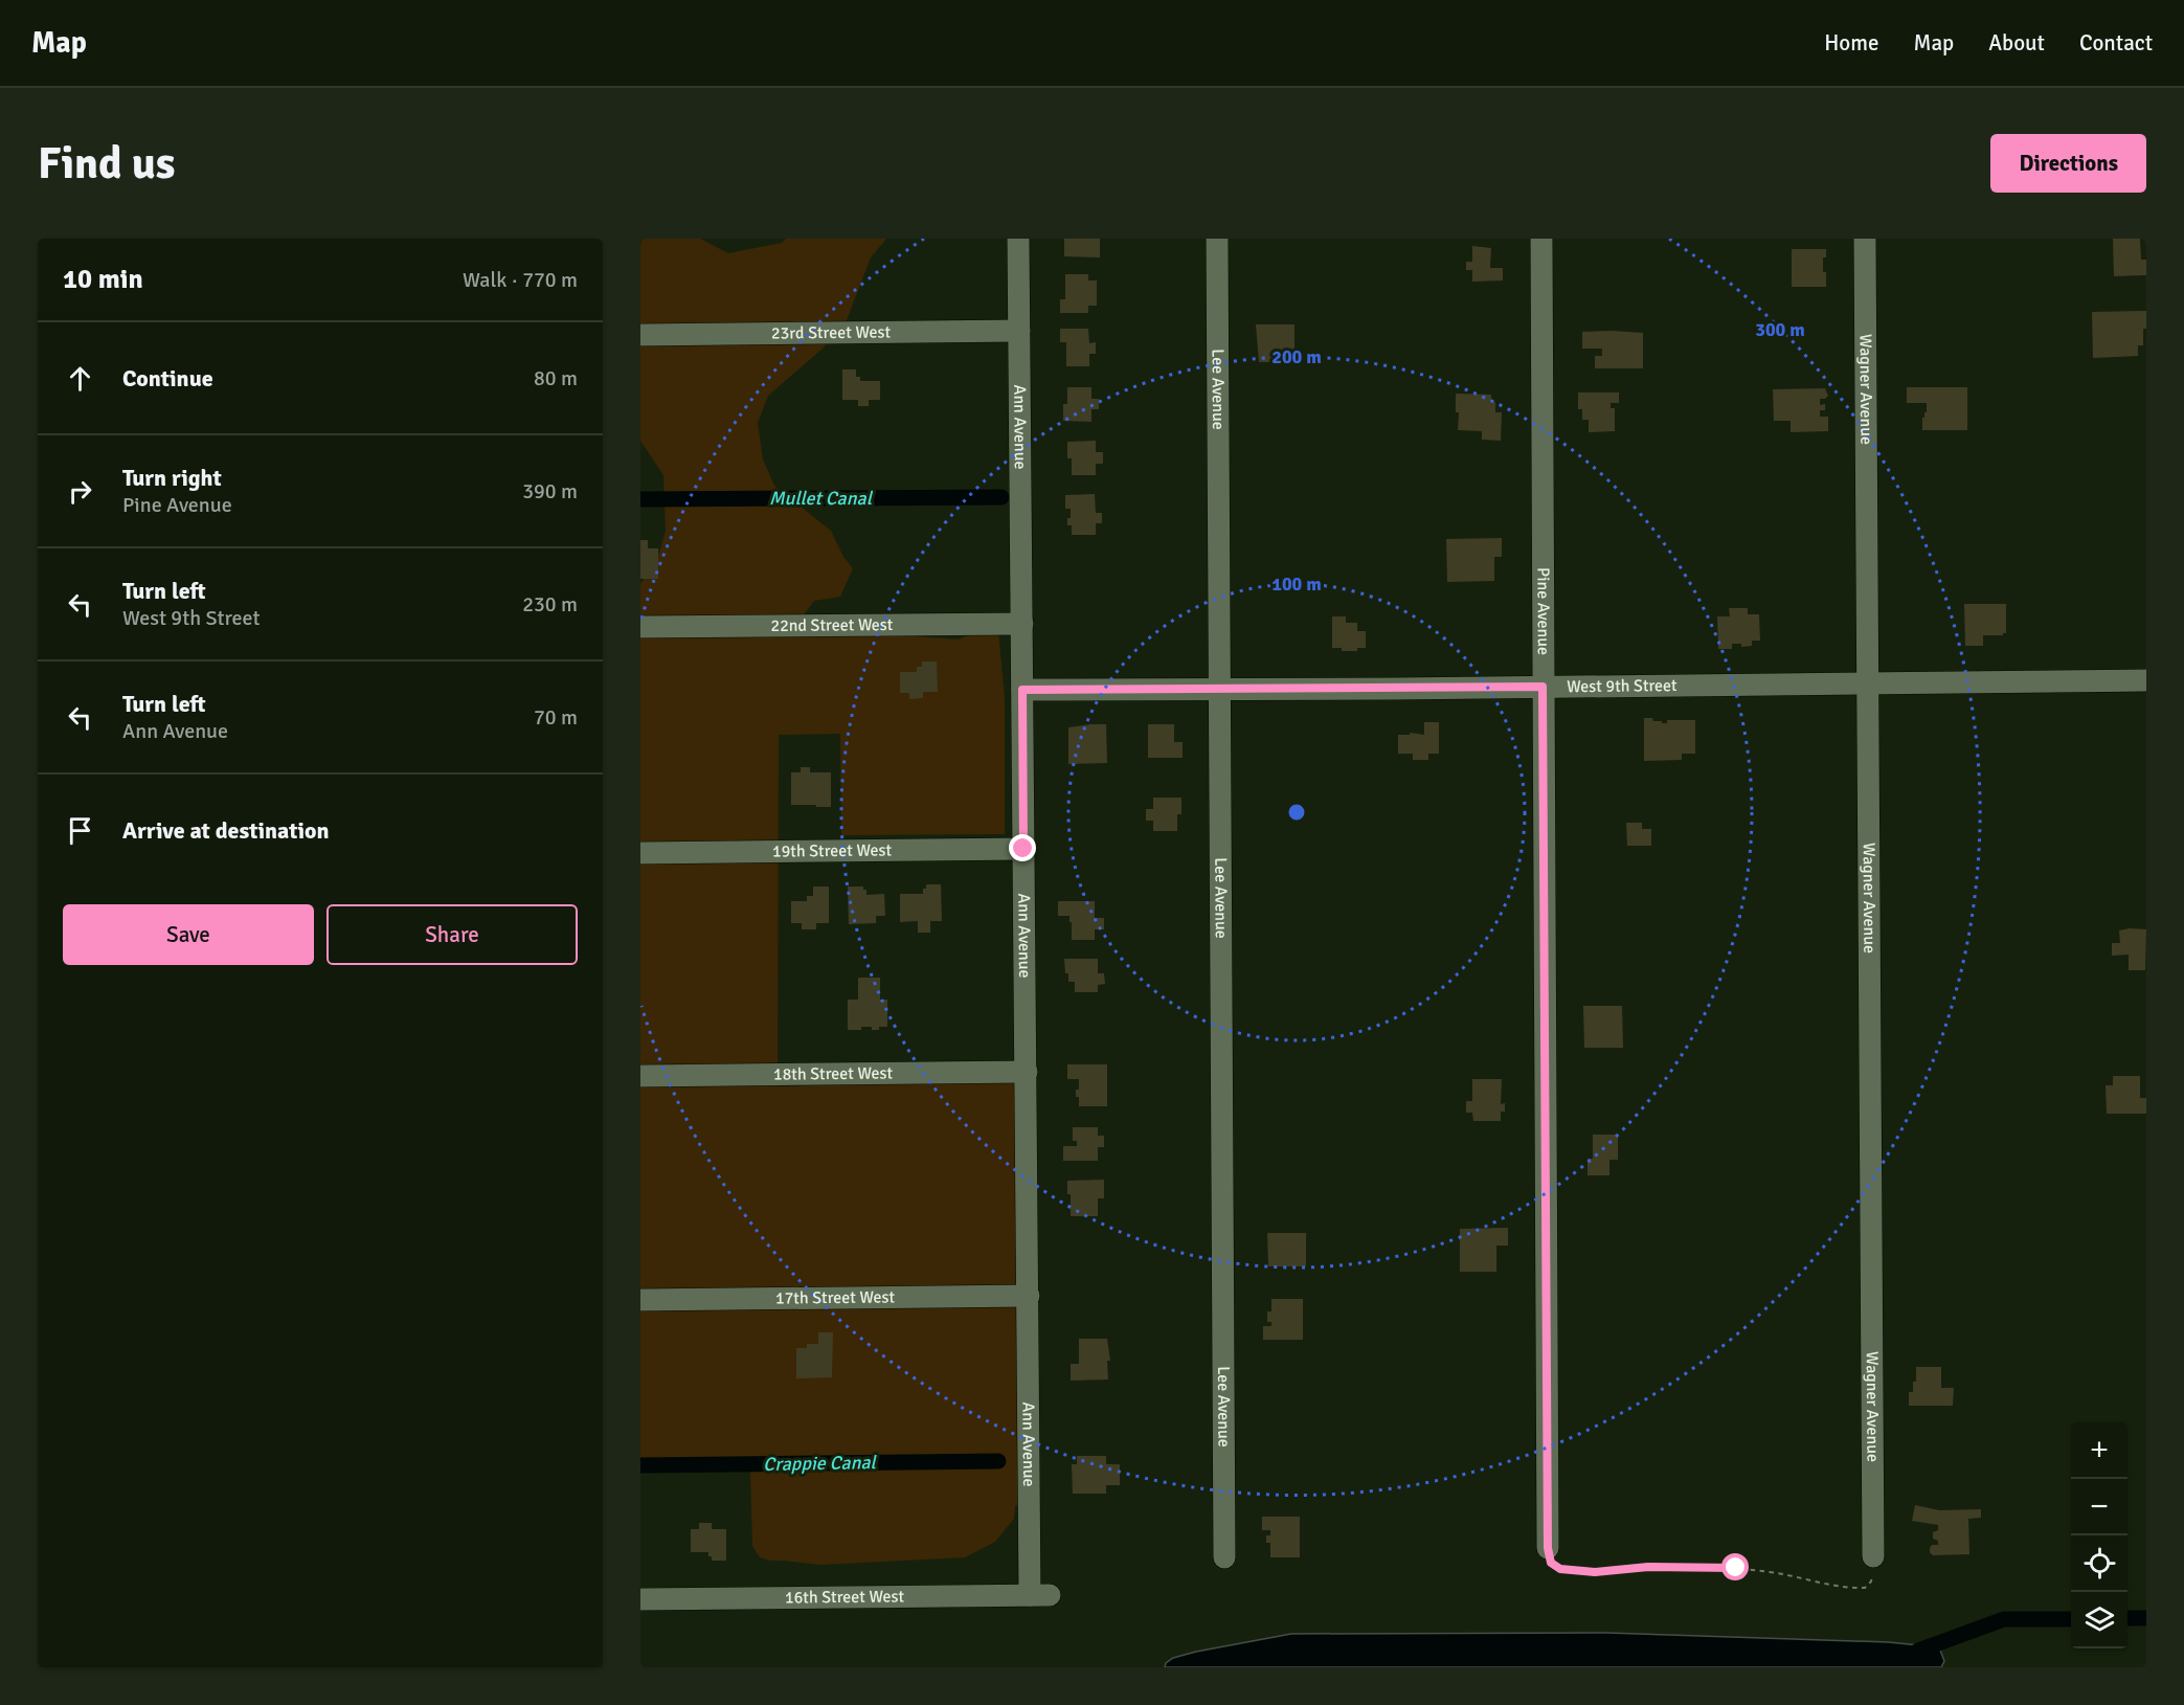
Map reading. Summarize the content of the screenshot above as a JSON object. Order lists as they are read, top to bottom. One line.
{"streets":{"street":["23rd Street West","Wagner Avenue","Lee Avenue","Ann Avenue","Pine Avenue","22nd Street West","West 9th Street","19th Street West","18th Street West","17th Street West","16th Street West"]},"crossings":[["23rd Street West","Ann Avenue"],["Wagner Avenue","West 9th Street"],["Lee Avenue","West 9th Street"],["Ann Avenue","22nd Street West"],["Ann Avenue","West 9th Street"],["Ann Avenue","19th Street West"],["Ann Avenue","18th Street West"],["Ann Avenue","17th Street West"],["Ann Avenue","16th Street West"],["Pine Avenue","West 9th Street"]],"water":["Mullet Canal","Crappie Canal"],"page":{"header":"Map","nav":["Home","Map","About","Contact"],"buttons":["Directions",["Save","Share"]],"title":"Find us","heading":["10 min","Walk · 770 m"],"list":[["Continue","80 m"],["Turn right","Pine Avenue","390 m"],["Turn left","West 9th Street","230 m"],["Turn left","Ann Avenue","70 m"],"Arrive at destination"],"map_buttons":["+","−"]},"rings":["300 m","200 m","100 m"]}
